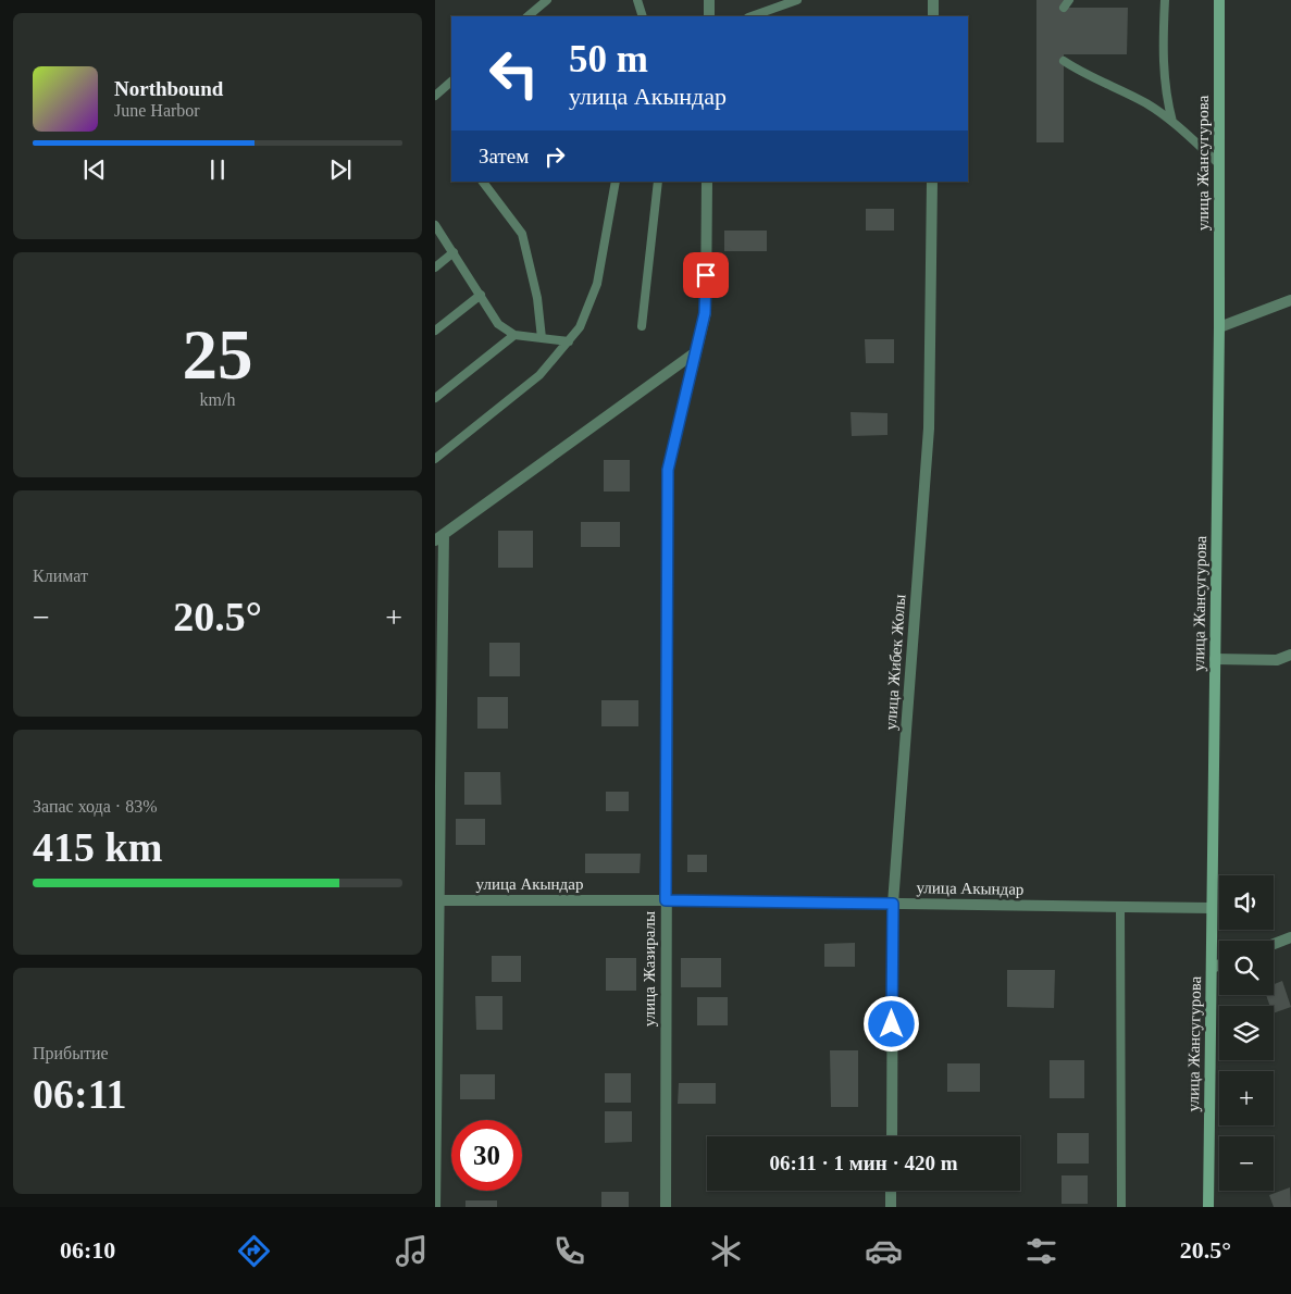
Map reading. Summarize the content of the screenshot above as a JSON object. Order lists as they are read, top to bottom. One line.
{"streets":{"main road":["улица Жансугурова"],"street":["улица Жибек Жолы","улица Акындар","улица Жазиралы"]},"crossings":[["улица Жансугурова","улица Акындар"],["улица Жибек Жолы","улица Акындар"],["улица Акындар","улица Жазиралы"]],"page":{"turn":["50 m","улица Акындар"],"song":["Northbound","June Harbor"],"then":"Затем","tile":[["25","km/h"],"Климат",["Запас хода · 83%","415 km"],["Прибытие","06:11"]],"heat":["−","20.5°","+"],"map_buttons":["+","−"],"limit":"30","trip":"06:11 · 1 мин · 420 m","tabs":["06:10","20.5°"]}}
